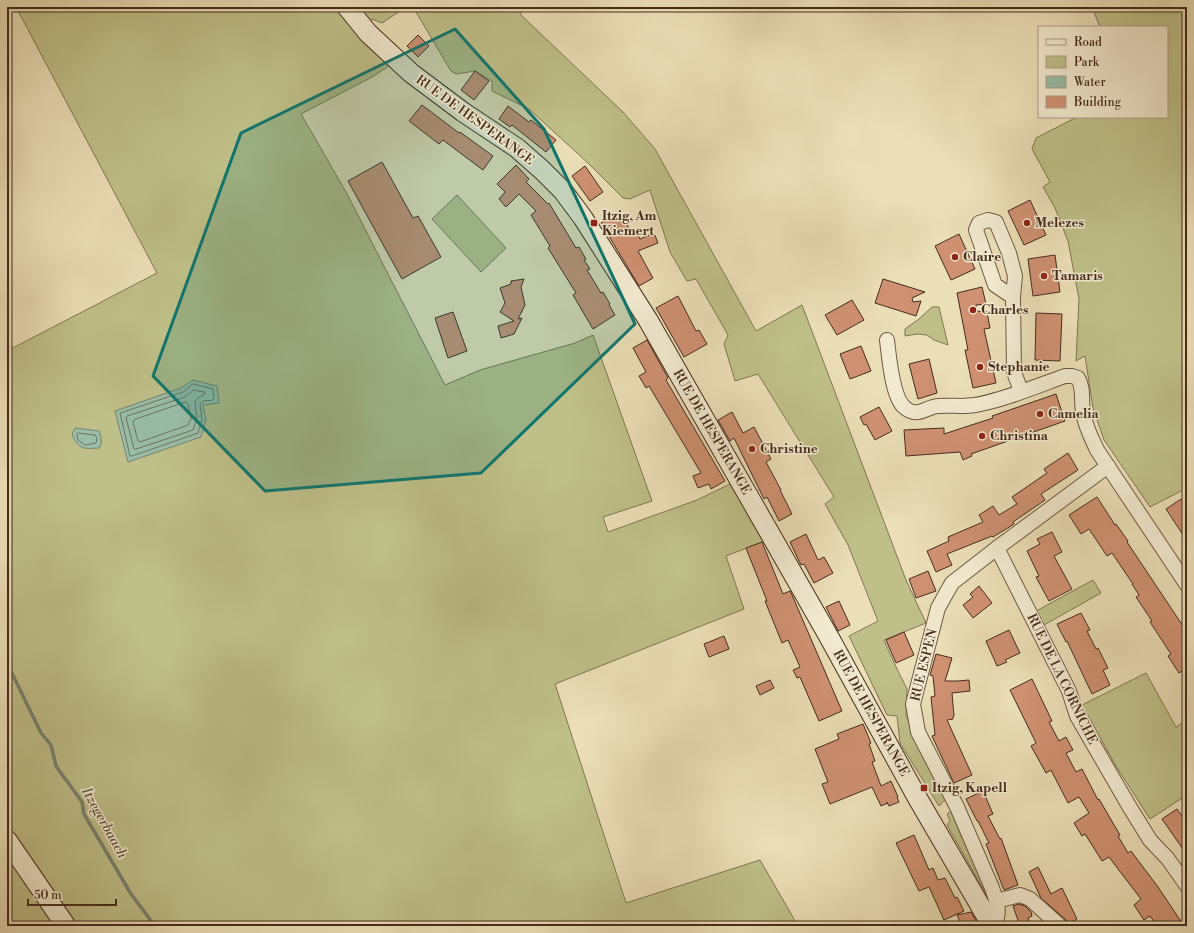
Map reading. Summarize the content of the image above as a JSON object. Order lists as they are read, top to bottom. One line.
{"streets":{"main road":["RUE DE HESPERANGE"],"street":["RUE ESPEN","RUE DE LA CORNICHE"]},"crossings":[["RUE DE HESPERANGE","RUE ESPEN"],["RUE ESPEN","RUE DE LA CORNICHE"]],"water":["Itzegerbaach"],"places":{"transit":["Itzig, Am Kiemert","Itzig, Kapell"],"other":["Melezes","Claire","Tamaris","Charles","Stephanie","Camelia","Christina","Christine"]},"legend":["Road","Park","Water","Building"],"scale_bar":"50 m"}
